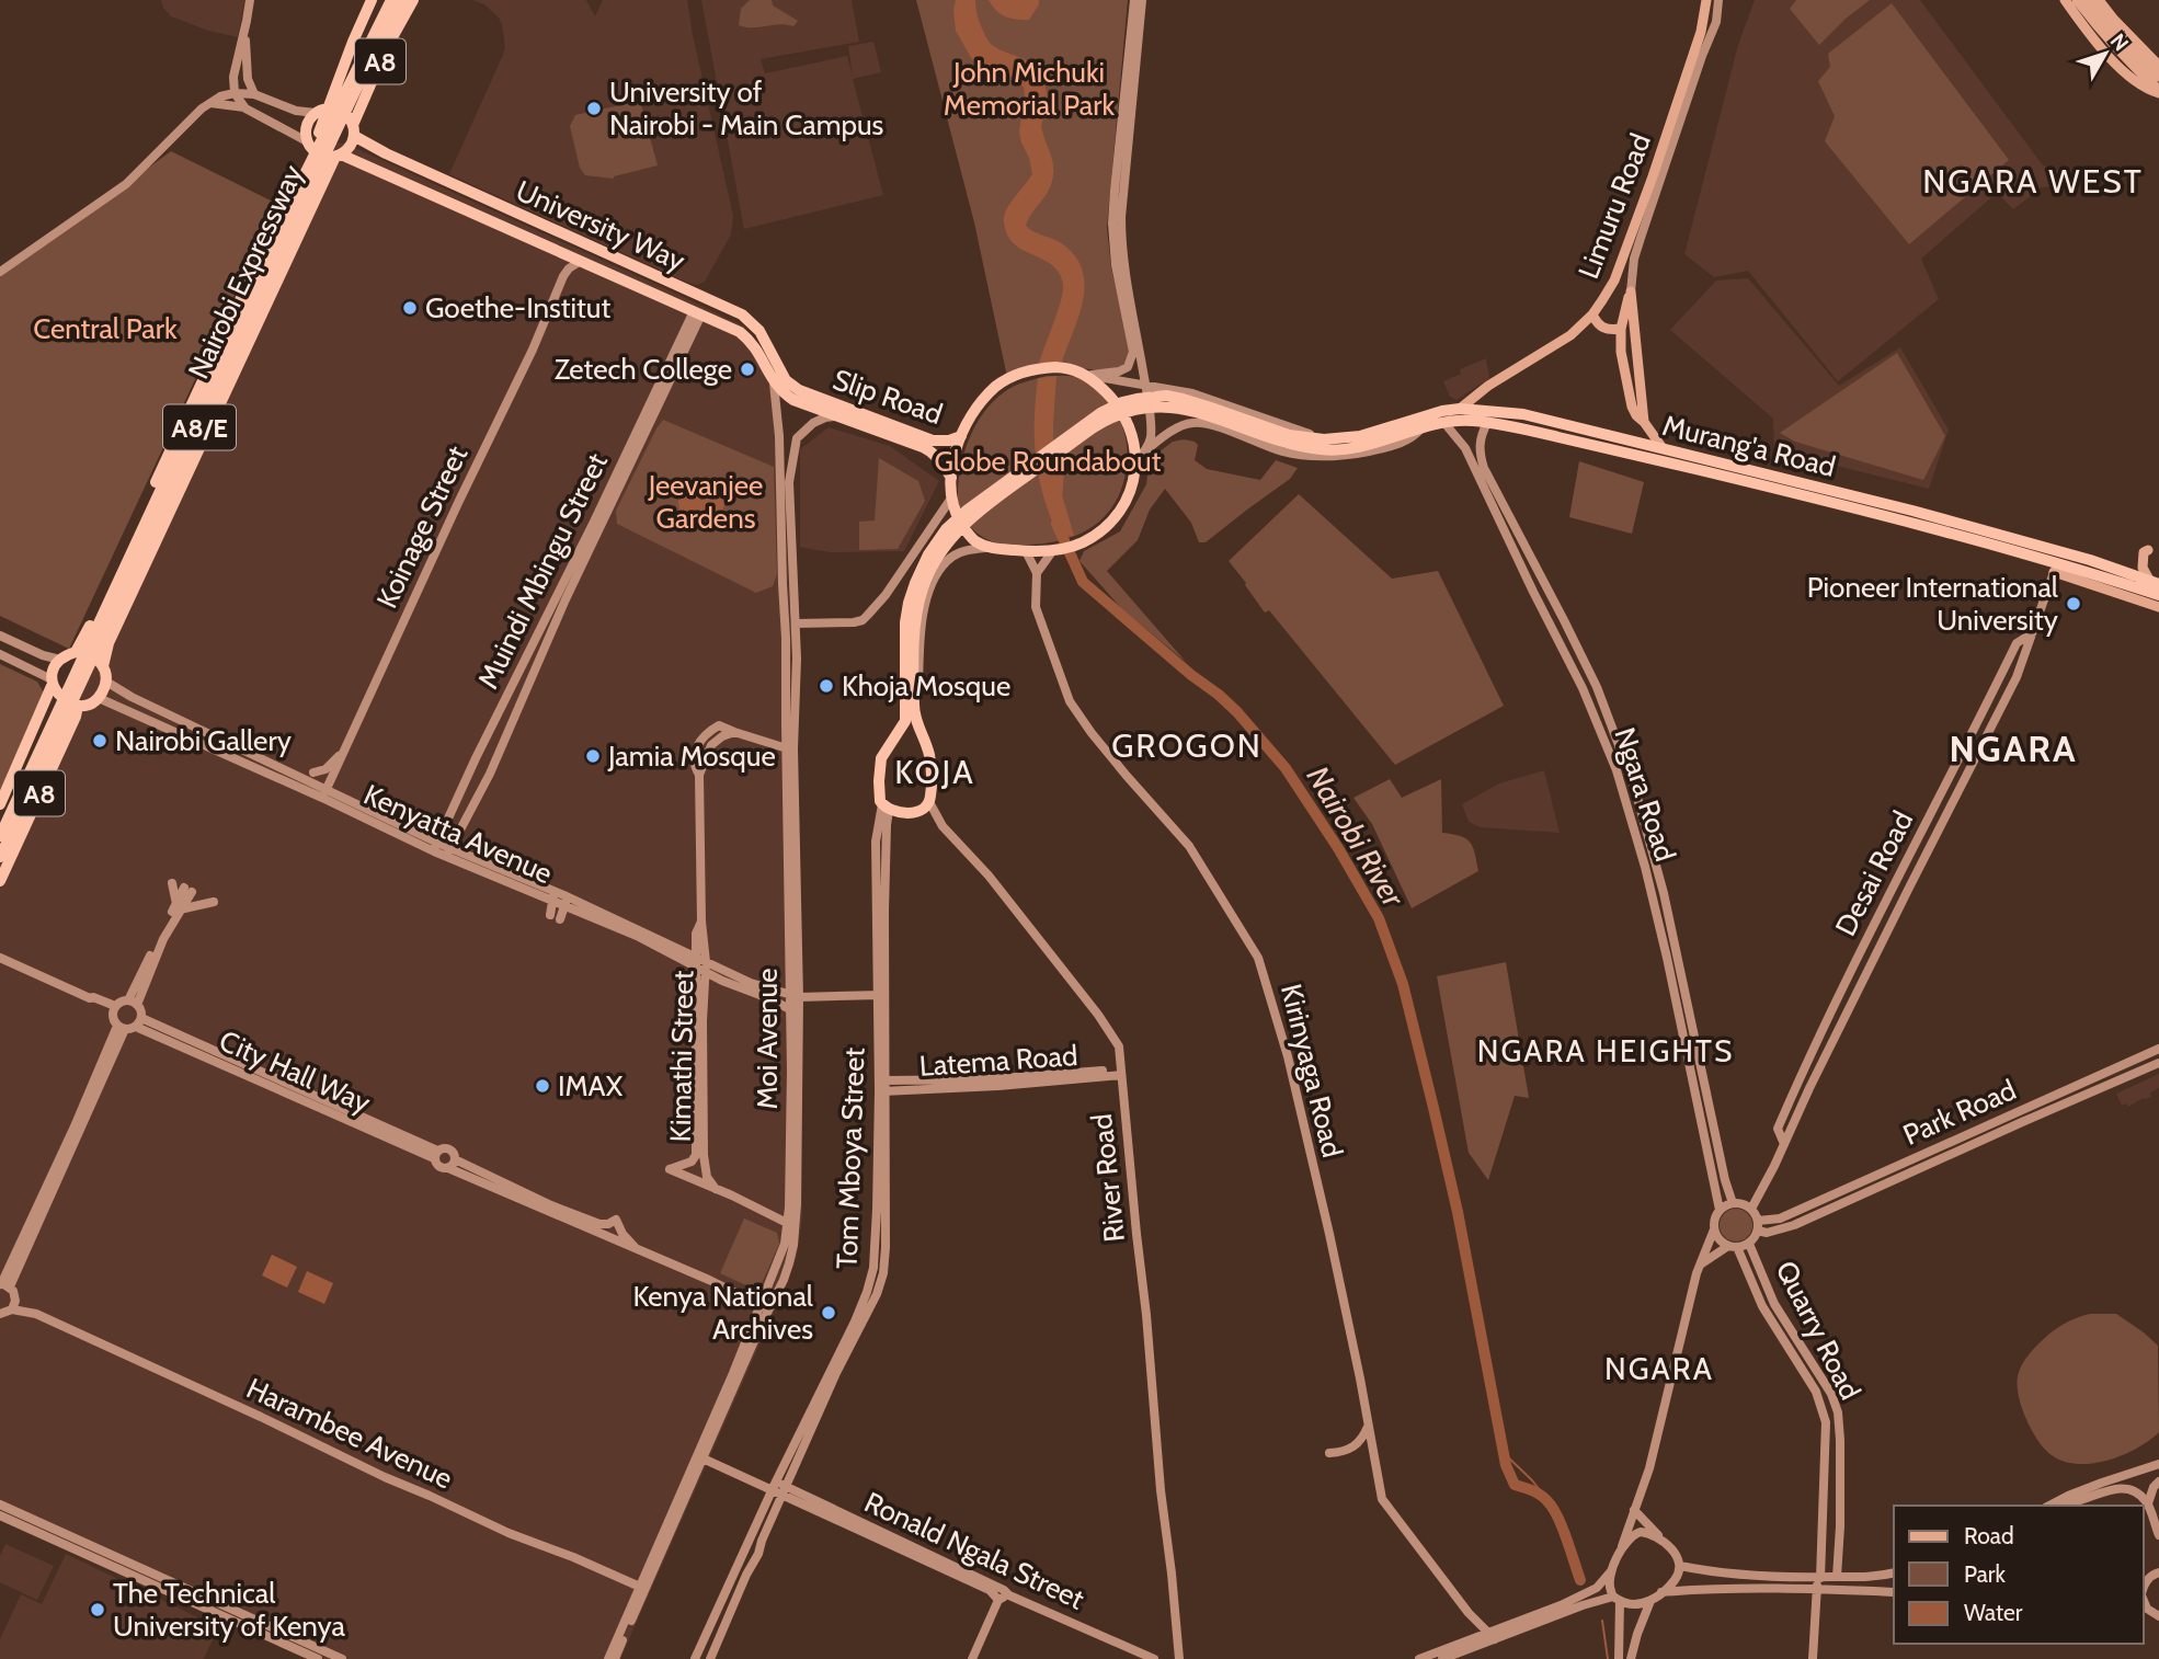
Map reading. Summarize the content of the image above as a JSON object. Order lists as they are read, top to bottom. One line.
{"streets":{"highway":["A8","University Way","Nairobi Expressway","Slip Road","A8/E","Murang'a Road"],"main road":["Limuru Road","Koinage Street","Muindi Mbingu Street","Ngara Road","Kenyatta Avenue","Desai Road","Moi Avenue","Kimathi Street","Latema Road","Kirinyaga Road","City Hall Way","Park Road","Tom Mboya Street","River Road","Quarry Road","Harambee Avenue","Ronald Ngala Street"]},"crossings":[["A8","University Way"],["A8","Nairobi Expressway"],["A8","Kenyatta Avenue"],["Limuru Road","Murang'a Road"],["University Way","Slip Road"],["University Way","Koinage Street"],["University Way","Muindi Mbingu Street"],["University Way","Moi Avenue"],["Slip Road","Murang'a Road"],["Slip Road","Moi Avenue"],["Murang'a Road","Ngara Road"],["Koinage Street","Kenyatta Avenue"],["Muindi Mbingu Street","Kenyatta Avenue"],["Ngara Road","Desai Road"],["Ngara Road","Park Road"],["Ngara Road","Quarry Road"],["Kenyatta Avenue","Moi Avenue"],["Kenyatta Avenue","Kimathi Street"],["Kenyatta Avenue","Tom Mboya Street"],["Desai Road","Park Road"],["Desai Road","Quarry Road"],["Moi Avenue","Harambee Avenue"],["Moi Avenue","Ronald Ngala Street"],["Latema Road","Tom Mboya Street"],["Latema Road","River Road"],["Park Road","Quarry Road"],["Tom Mboya Street","Ronald Ngala Street"]],"districts":["NGARA WEST","GROGON","NGARA","KOJA","NGARA HEIGHTS","NGARA"],"water":["Nairobi River"],"parks":["John Michuki Memorial Park","Central Park","Globe Roundabout","Jeevanjee Gardens"],"places":["University of Nairobi - Main Campus","Goethe-Institut","Zetech College","Pioneer International University","Khoja Mosque","Nairobi Gallery","Jamia Mosque","IMAX","Kenya National Archives","The Technical University of Kenya"],"legend":["Road","Park","Water"],"north":"top right"}
